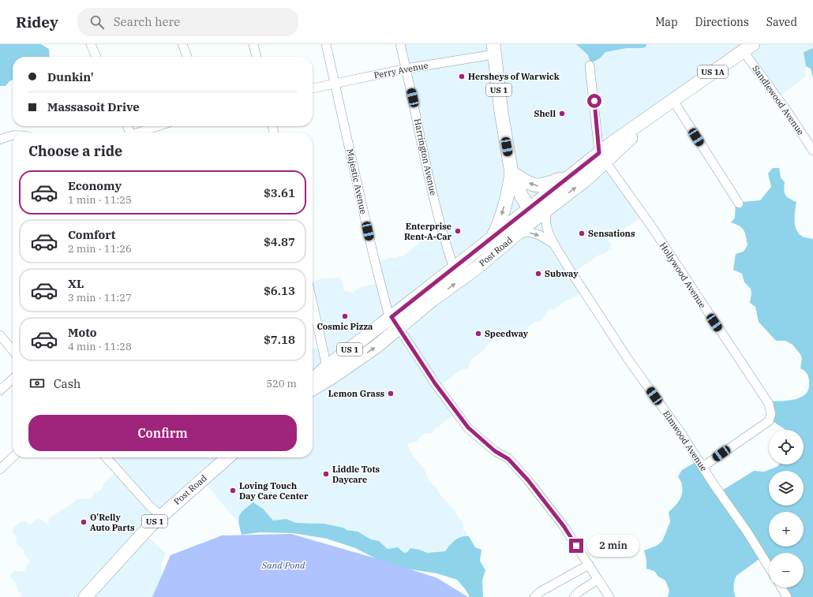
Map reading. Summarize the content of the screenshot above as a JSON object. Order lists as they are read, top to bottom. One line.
{"streets":{"main road":["US 1A","US 1","Post Road"],"street":["Perry Avenue","Sandlewood Avenue","Harrington Avenue","Majestic Avenue","Hollywood Avenue","Elmwood Avenue"]},"crossings":[["Perry Avenue","US 1"],["Perry Avenue","Harrington Avenue"],["Perry Avenue","Majestic Avenue"],["US 1","Post Road"],["Sandlewood Avenue","Post Road"],["Harrington Avenue","Post Road"],["Majestic Avenue","Post Road"],["Post Road","Hollywood Avenue"],["Post Road","Elmwood Avenue"],["Hollywood Avenue","Elmwood Avenue"]],"water":["Sand Pond"],"places":["Hersheys of Warwick","Shell","Enterprise Rent-A-Car","Sensations","Subway","Cosmic Pizza","Speedway","Lemon Grass","Liddle Tots Daycare","Loving Touch Day Care Center","O'Relly Auto Parts"],"page":{"header":"Ridey","search":"Search here","nav":["Map","Directions","Saved"],"banner":["Dunkin'","Massasoit Drive"],"heading":"Choose a ride","list":[{"name":"Economy","note":"1 min · 11:25","value":"$3.61"},{"name":"Comfort","note":"2 min · 11:26","value":"$4.87"},{"name":"XL","note":"3 min · 11:27","value":"$6.13"},{"name":"Moto","note":"4 min · 11:28","value":"$7.18"}],"pay":["Cash","520 m"],"buttons":"Confirm","map_buttons":["+","−"],"bubble":"2 min"}}
